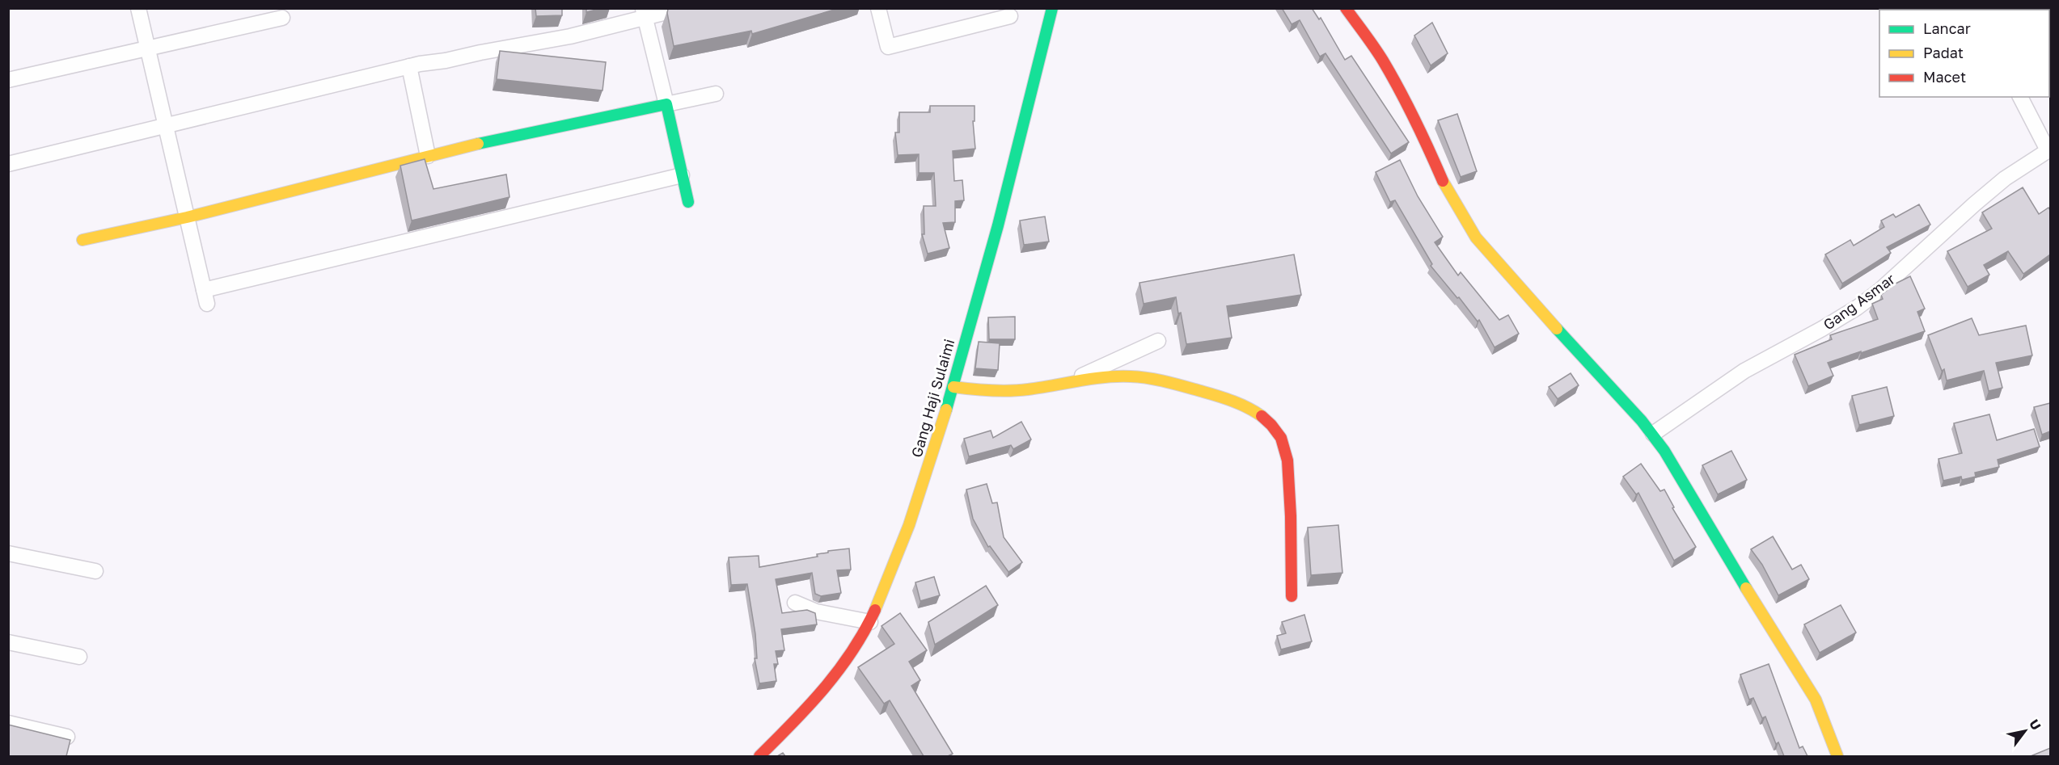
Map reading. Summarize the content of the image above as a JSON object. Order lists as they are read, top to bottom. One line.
{"streets":{"street":["Gang Asmar","Gang Haji Sulaimi"]},"legend":["Lancar","Padat","Macet"],"north":"top right"}
